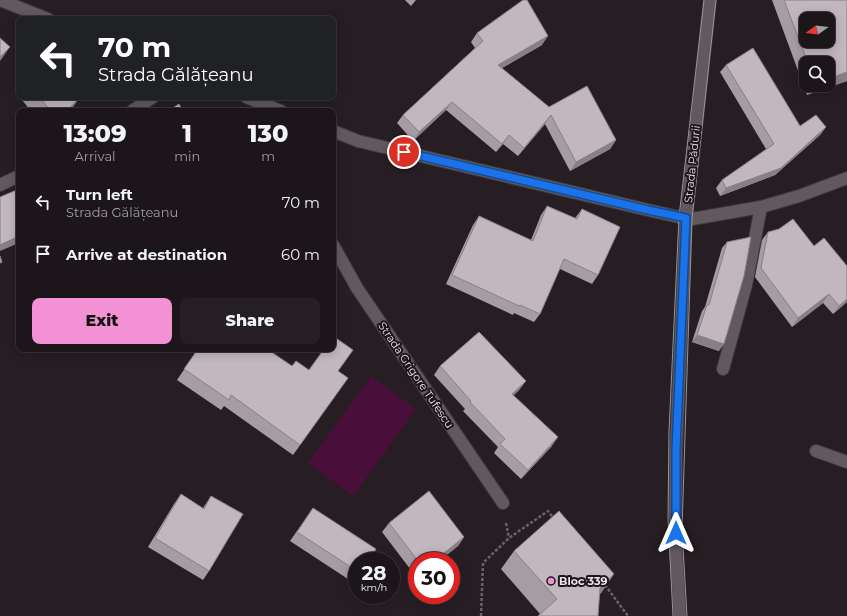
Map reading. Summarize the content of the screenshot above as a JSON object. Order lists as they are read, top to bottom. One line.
{"streets":{"street":["Strada Pădurii","Strada Grigore Tufescu"]},"places":["Bloc 339"],"north":"left","page":{"turn":["70 m","Strada Gălățeanu"],"eta":["13:09","Arrival","1","min","130","m"],"list":[{"name":"Turn left","note":"Strada Gălățeanu","value":"70 m"},{"name":"Arrive at destination","value":"60 m"}],"buttons":["Exit","Share"],"speed":"28 km/h","limit":"30"}}
